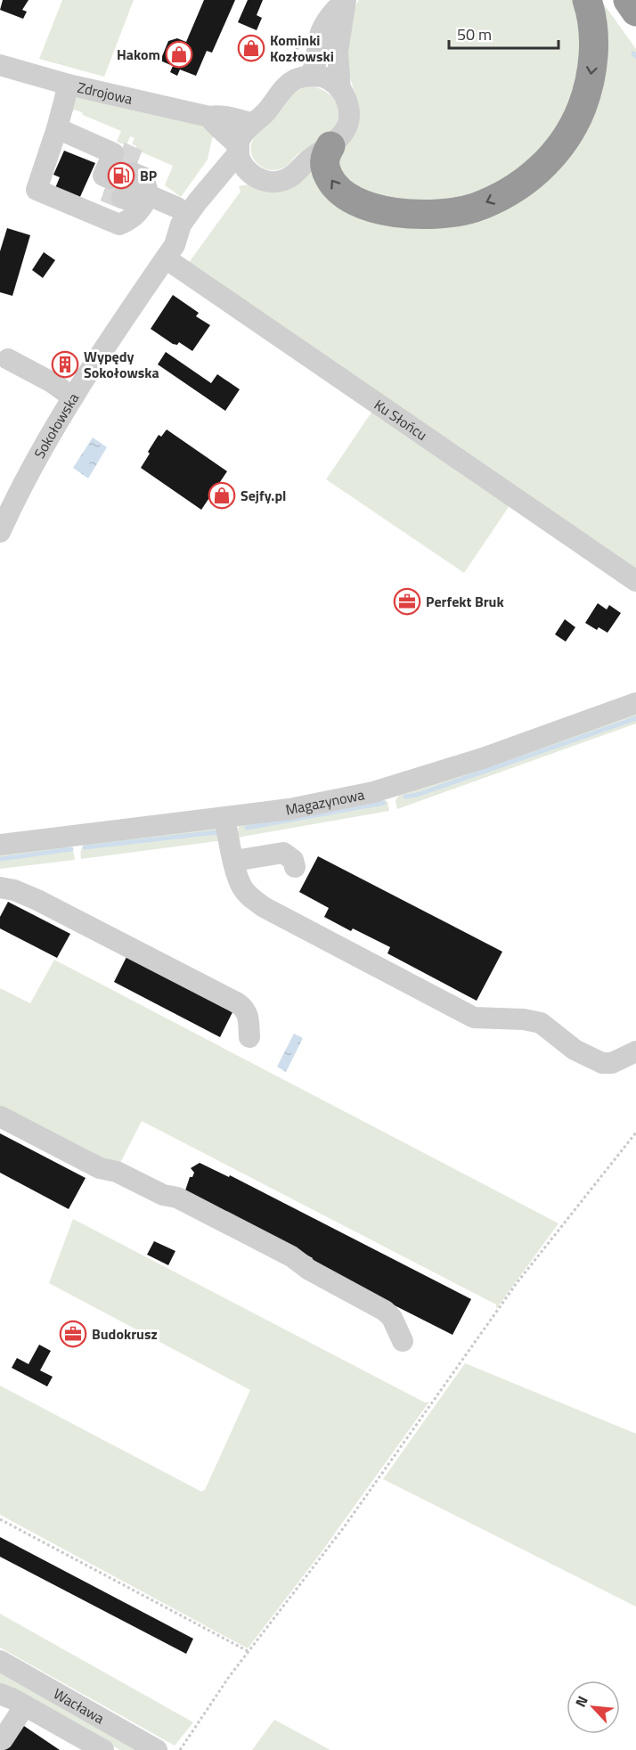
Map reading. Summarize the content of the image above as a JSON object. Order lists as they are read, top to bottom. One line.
{"streets":{"street":["Zdrojowa","Ku Słońcu","Sokołowska","Magazynowa","Wacława"]},"crossings":[["Zdrojowa","Sokołowska"],["Ku Słońcu","Sokołowska"]],"places":{"shop":["Kominki Kozłowski","Hakom","Sejfy.pl"],"fuel station":["BP"],"building":["Wypędy Sokołowska"],"office":["Perfekt Bruk","Budokrusz"]},"scale_bar":"50 m","north":"top left"}
